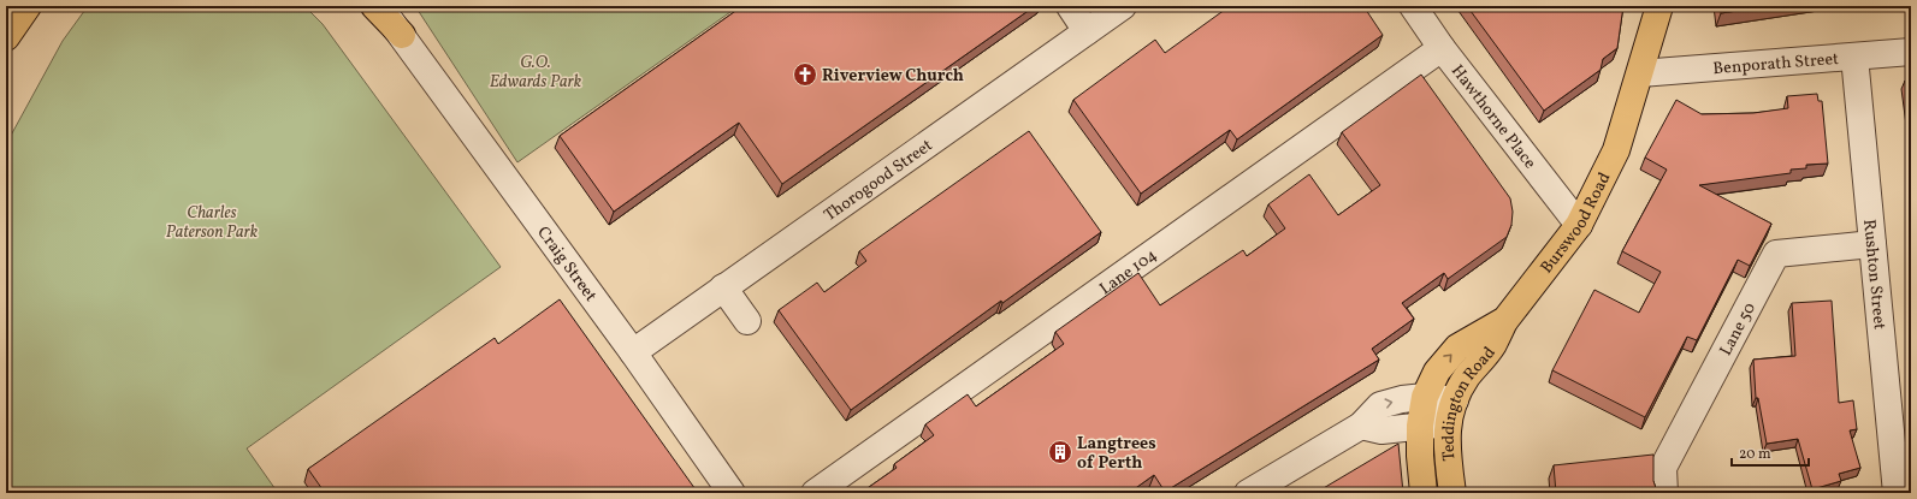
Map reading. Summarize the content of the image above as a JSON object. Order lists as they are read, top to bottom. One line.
{"streets":{"main road":["Burswood Road","Teddington Road"],"street":["Benporath Street","Hawthorne Place","Thorogood Street","Craig Street","Lane 104","Rushton Street","Lane 50"]},"crossings":[["Benporath Street","Burswood Road"],["Benporath Street","Rushton Street"],["Hawthorne Place","Burswood Road"],["Hawthorne Place","Lane 104"],["Thorogood Street","Craig Street"],["Burswood Road","Teddington Road"],["Rushton Street","Lane 50"]],"parks":["G.O. Edwards Park","Charles Paterson Park"],"places":{"church":["Riverview Church"],"building":["Langtrees of Perth"]},"scale_bar":"20 m"}
